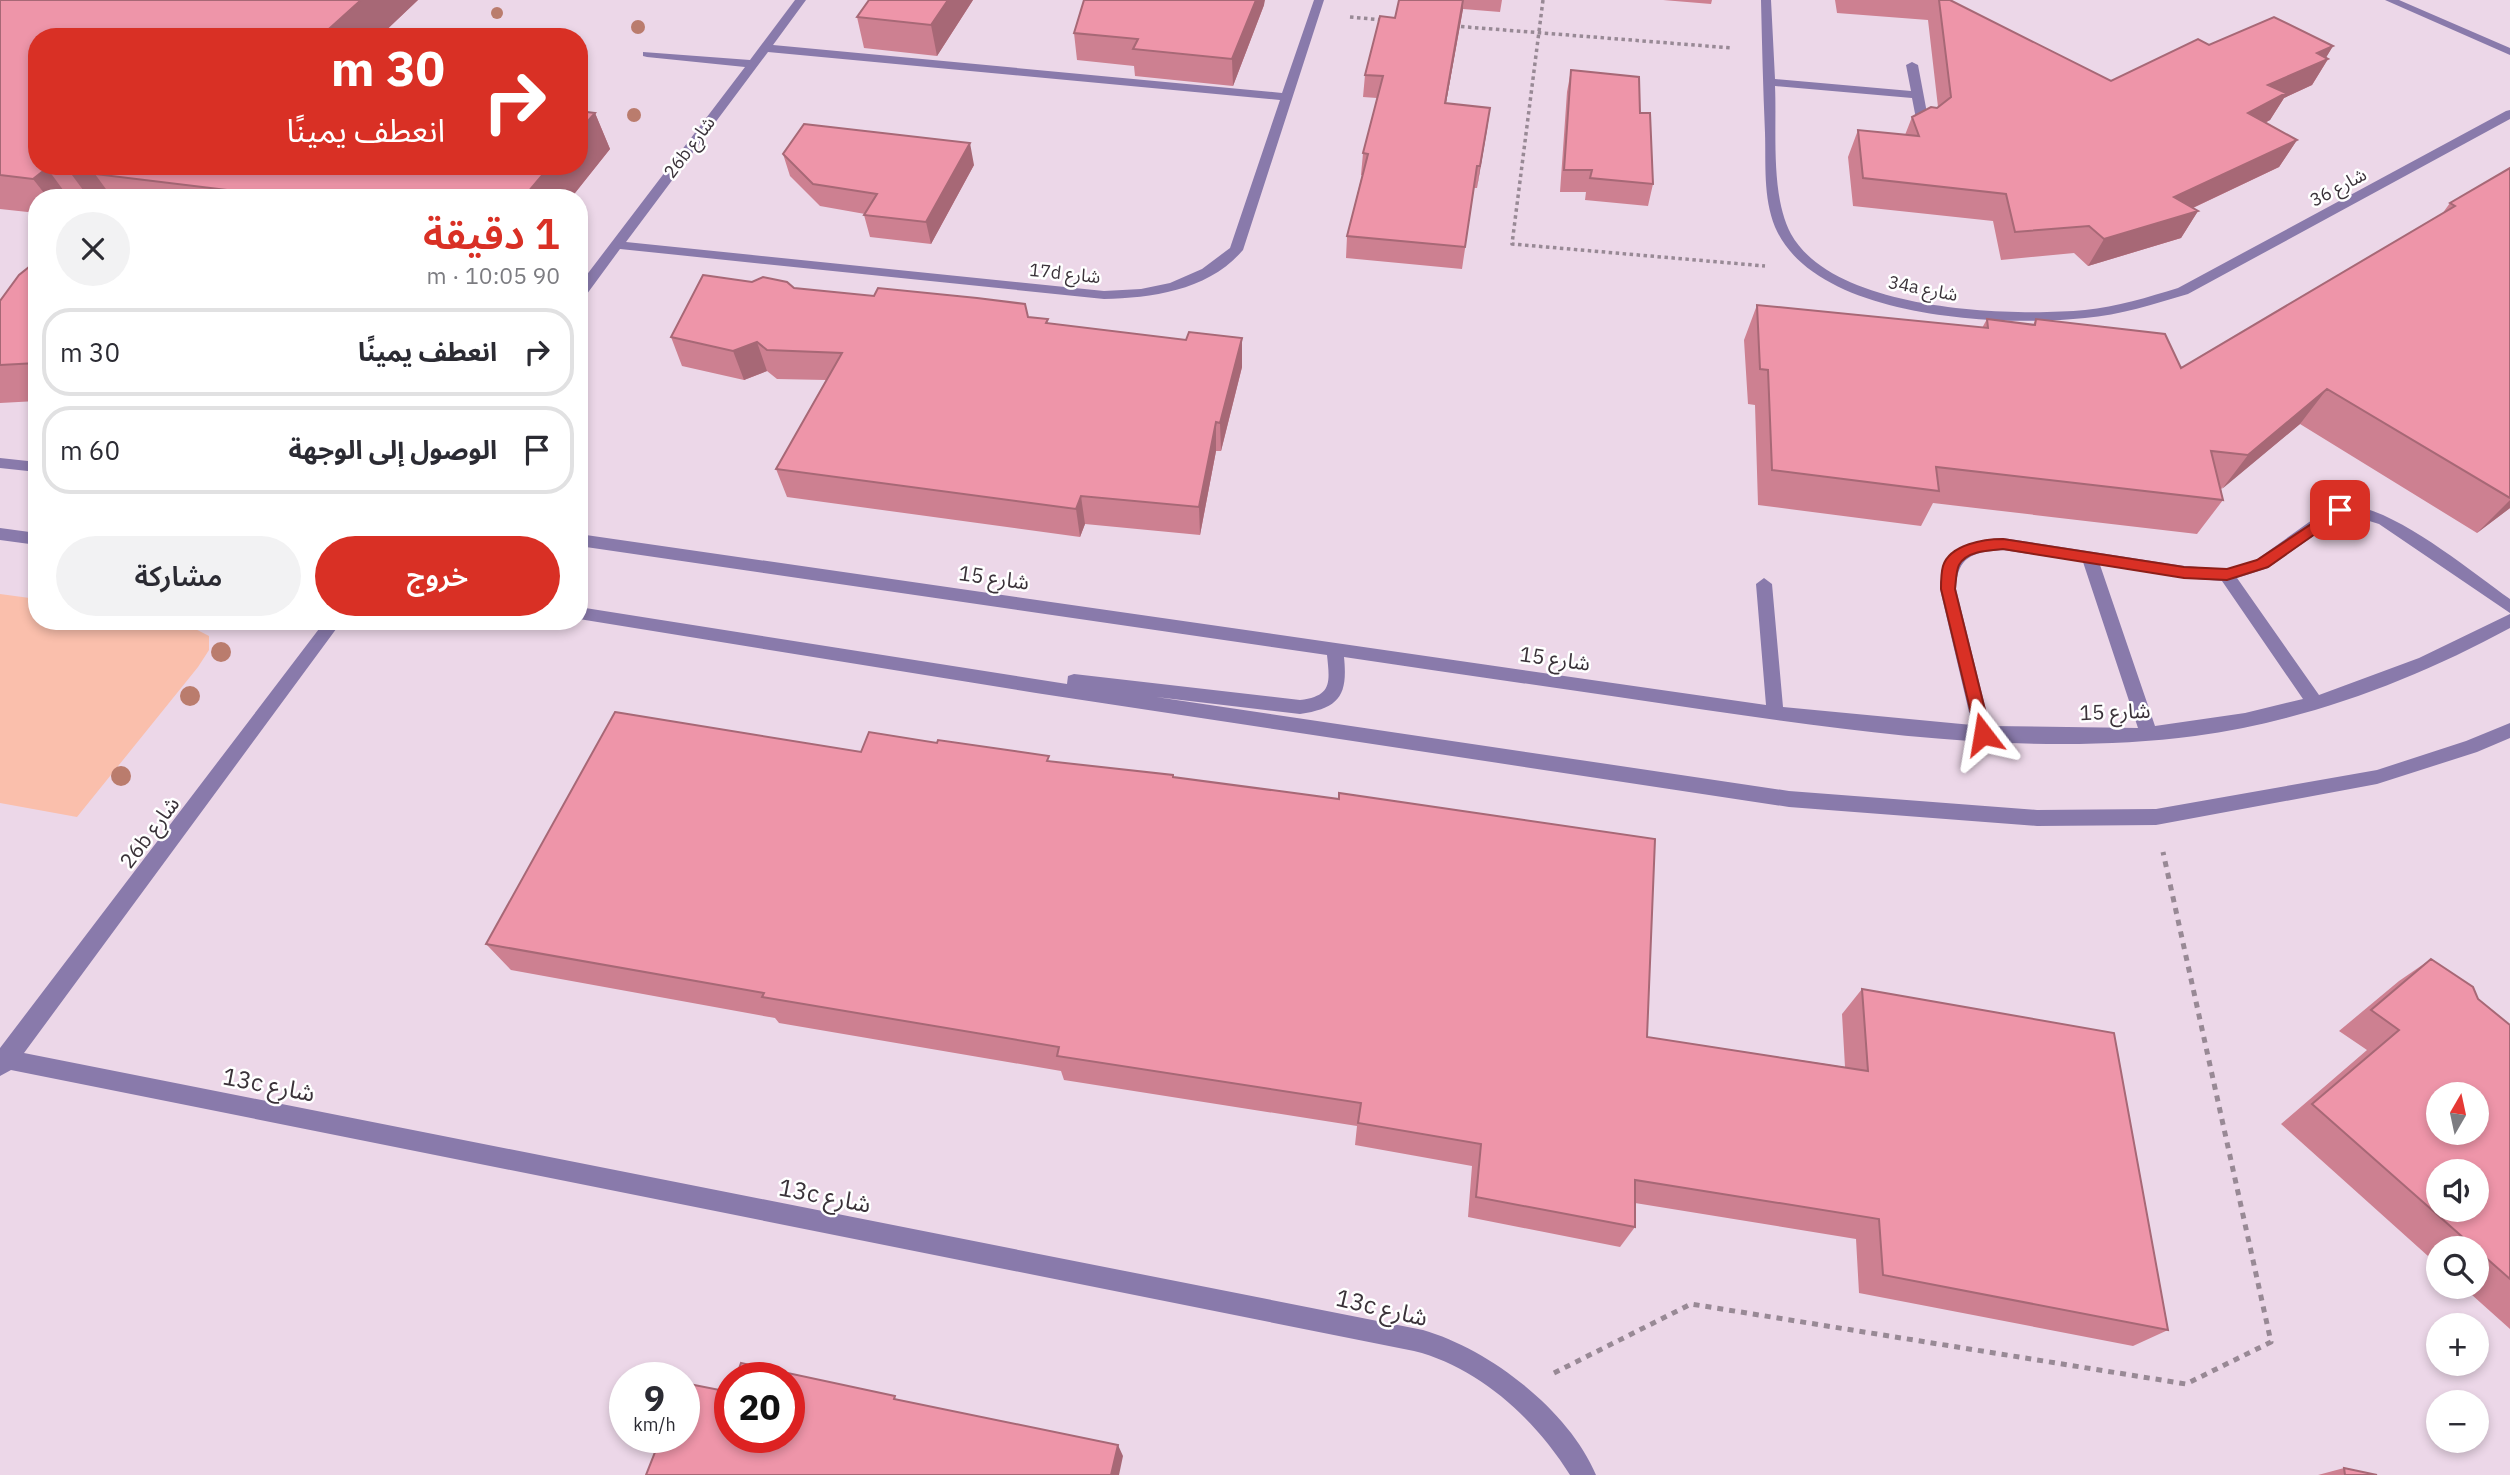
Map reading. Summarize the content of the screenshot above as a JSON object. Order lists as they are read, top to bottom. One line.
{"streets":{"street":["26b شارع","شارع 36","17d شارع","34a شارع","شارع 15","13c شارع"]},"crossings":[["26b شارع","17d شارع"],["26b شارع","13c شارع"],["شارع 36","34a شارع"]],"north":"top","page":{"turn":["30 m","انعطف يمينًا"],"heading":["1 دقيقة","90 m · 10:05"],"list":[{"name":"انعطف يمينًا","value":"30 m"},{"name":"الوصول إلى الوجهة","value":"60 m"}],"buttons":["خروج","مشاركة"],"map_buttons":["+","−"],"speed":"9 km/h","limit":"20"}}
